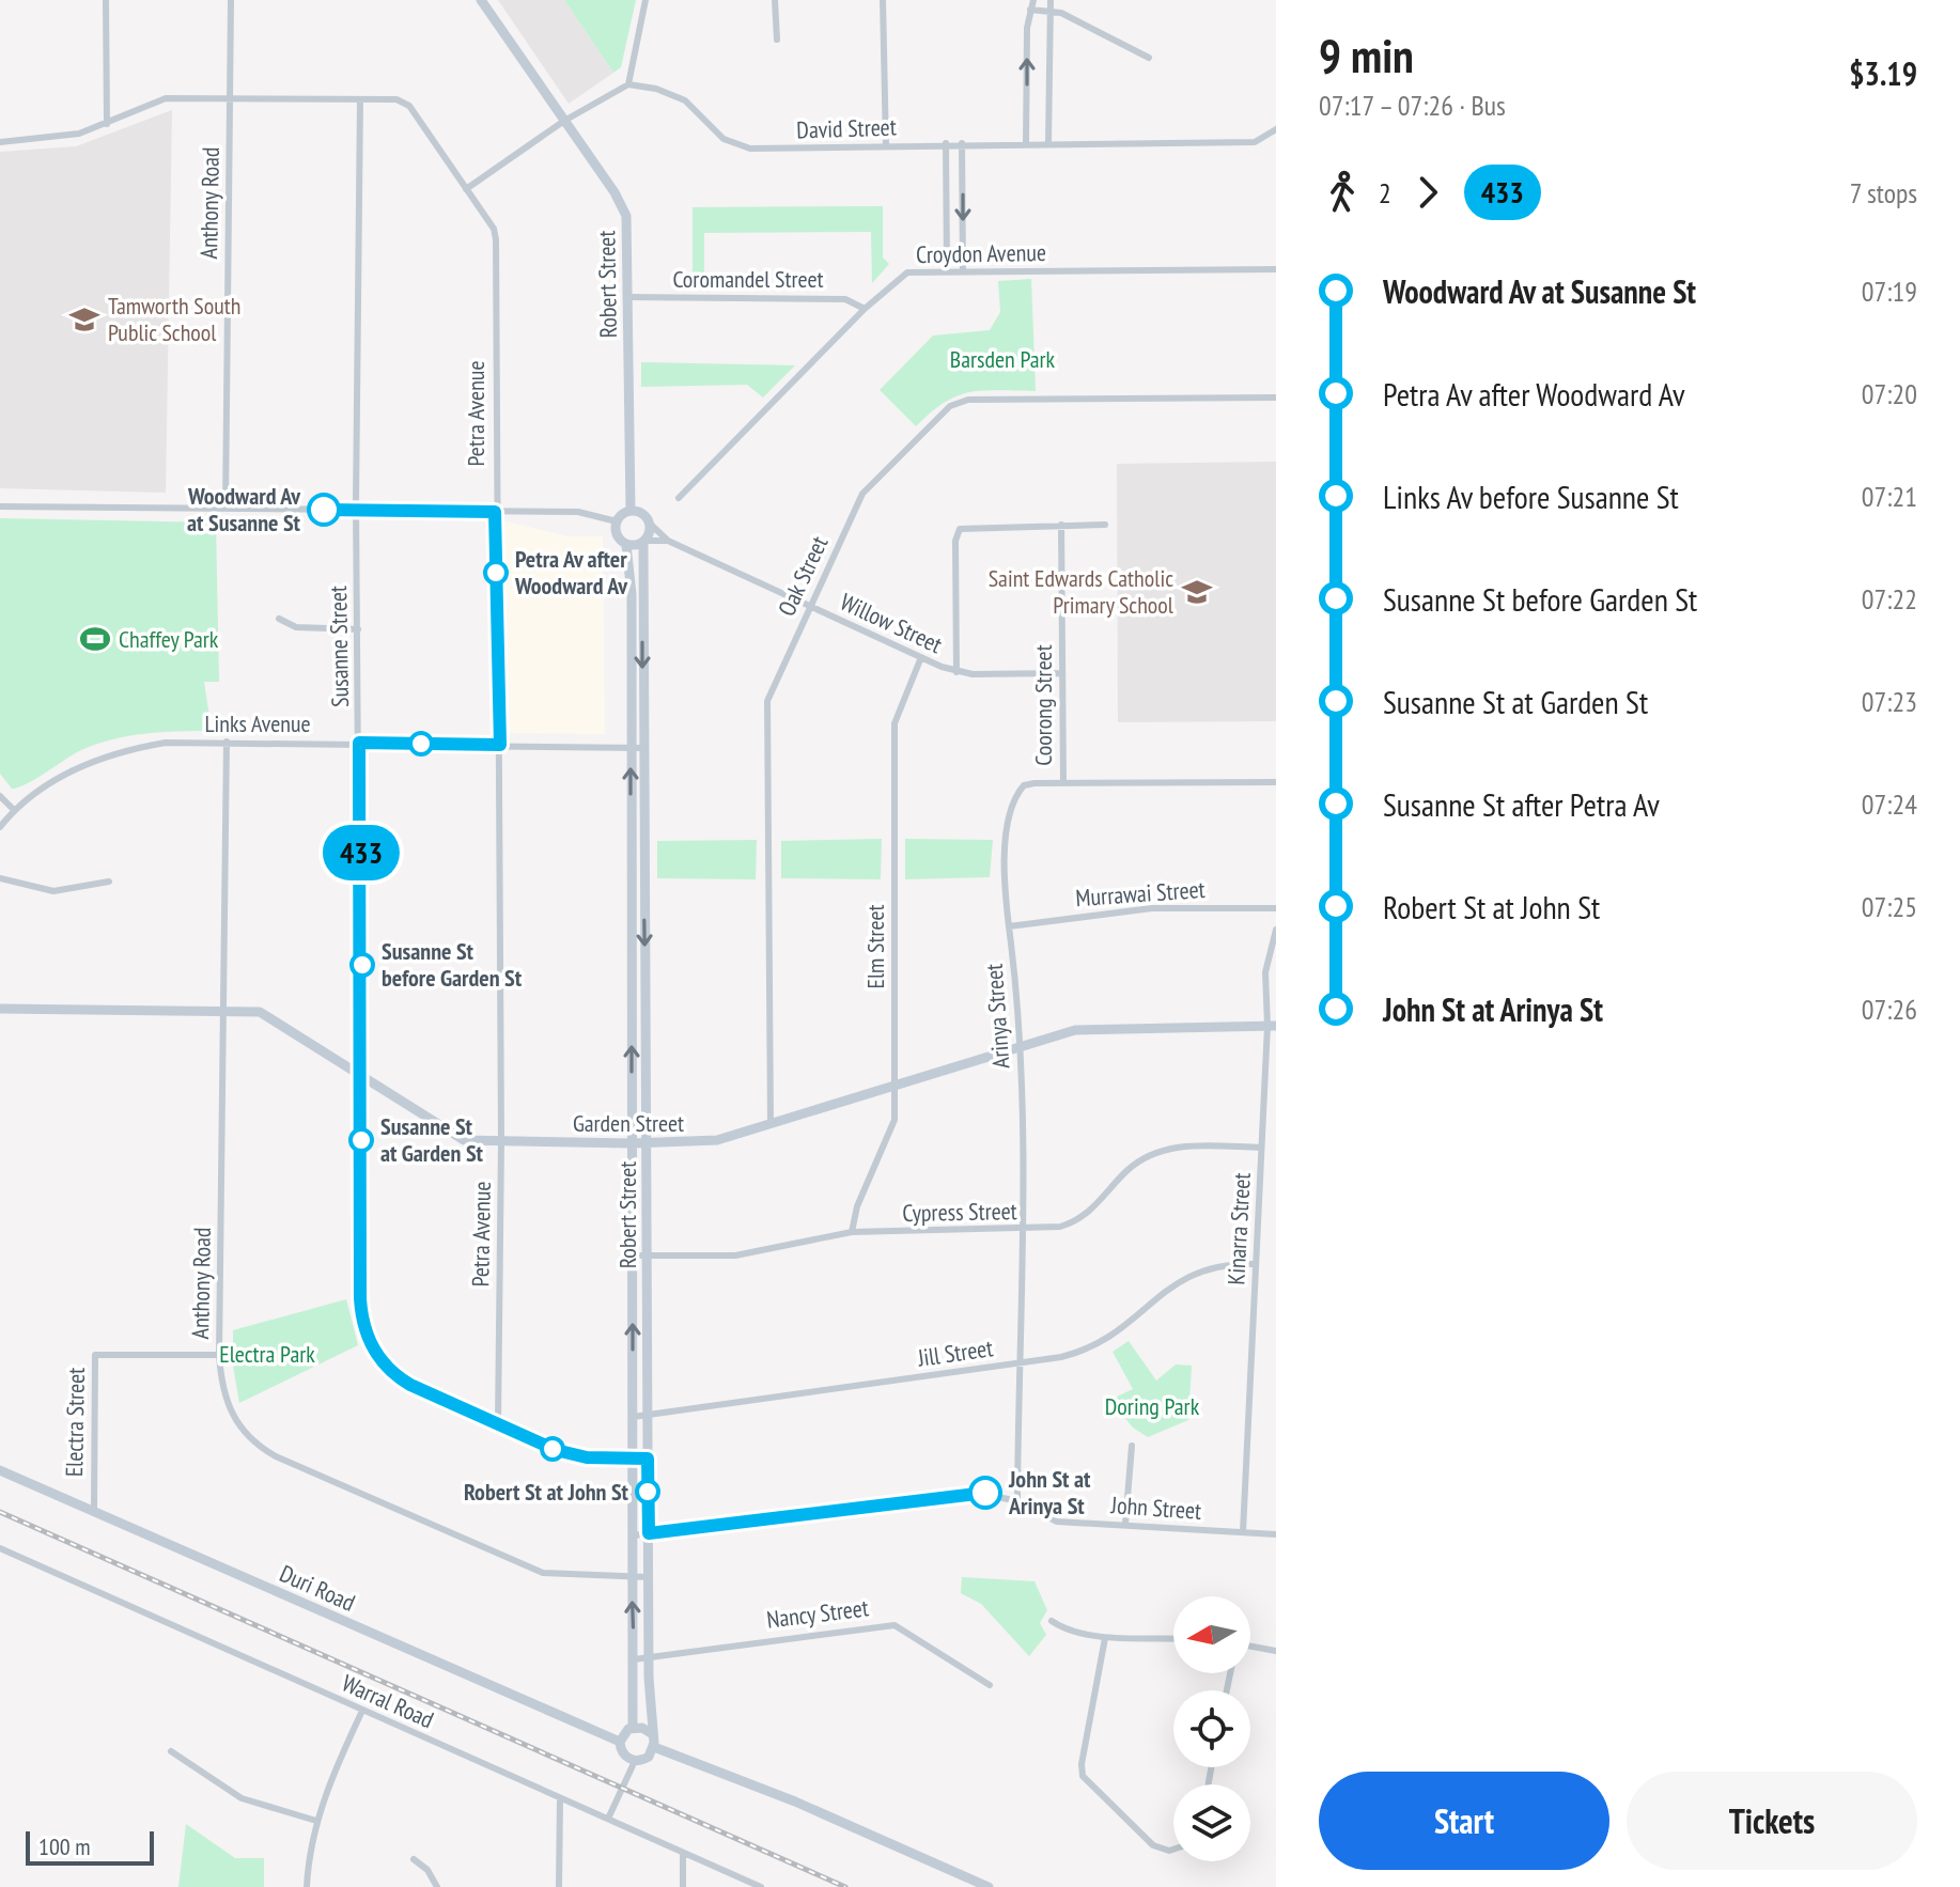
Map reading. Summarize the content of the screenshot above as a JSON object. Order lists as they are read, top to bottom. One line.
{"streets":{"street":["David Street","Anthony Road","Croydon Avenue","Coromandel Street","Robert Street","Petra Avenue","Oak Street","Willow Street","Susanne Street","Coorong Street","Links Avenue","Murrawai Street","Elm Street","Arinya Street","Garden Street","Cypress Street","Kinarra Street","Jill Street","Electra Street","John Street","Duri Road","Nancy Street","Warral Road"]},"crossings":[["Anthony Road","Robert Street"],["Anthony Road","Petra Avenue"],["Anthony Road","Links Avenue"],["Anthony Road","Garden Street"],["Anthony Road","Electra Street"],["Croydon Avenue","Coromandel Street"],["Coromandel Street","Robert Street"],["Robert Street","Willow Street"],["Robert Street","Susanne Street"],["Robert Street","Links Avenue"],["Robert Street","Garden Street"],["Robert Street","Cypress Street"],["Robert Street","Jill Street"],["Robert Street","John Street"],["Robert Street","Duri Road"],["Robert Street","Nancy Street"],["Petra Avenue","Susanne Street"],["Petra Avenue","Links Avenue"],["Petra Avenue","Garden Street"],["Oak Street","Willow Street"],["Oak Street","Garden Street"],["Willow Street","Coorong Street"],["Willow Street","Elm Street"],["Susanne Street","Links Avenue"],["Susanne Street","Garden Street"],["Coorong Street","Arinya Street"],["Murrawai Street","Arinya Street"],["Elm Street","Garden Street"],["Elm Street","Cypress Street"],["Arinya Street","Garden Street"],["Arinya Street","Cypress Street"],["Arinya Street","Jill Street"],["Arinya Street","John Street"],["Garden Street","Kinarra Street"],["Cypress Street","Kinarra Street"],["Kinarra Street","Jill Street"],["Kinarra Street","John Street"],["Electra Street","Duri Road"]],"parks":["Barsden Park","Electra Park","Doring Park"],"places":{"school or university":["Tamworth South Public School","Saint Edwards Catholic Primary School"],"other":["Woodward Av at Susanne St","Petra Av after Woodward Av","Susanne St before Garden St","Susanne St at Garden St","Robert St at John St","John St at Arinya St"],"sports":["Chaffey Park"]},"lines":["bus line 433"],"scale_bar":"100 m","north":"left","page":{"on_map":"433","heading":["9 min","07:17 – 07:26 · Bus","$3.19"],"legs":["2","433","7 stops"],"list":[{"name":"Woodward Av at Susanne St","value":"07:19"},{"name":"Petra Av after Woodward Av","value":"07:20"},{"name":"Links Av before Susanne St","value":"07:21"},{"name":"Susanne St before Garden St","value":"07:22"},{"name":"Susanne St at Garden St","value":"07:23"},{"name":"Susanne St after Petra Av","value":"07:24"},{"name":"Robert St at John St","value":"07:25"},{"name":"John St at Arinya St","value":"07:26"}],"buttons":["Start","Tickets"],"scale":"100 m"}}
